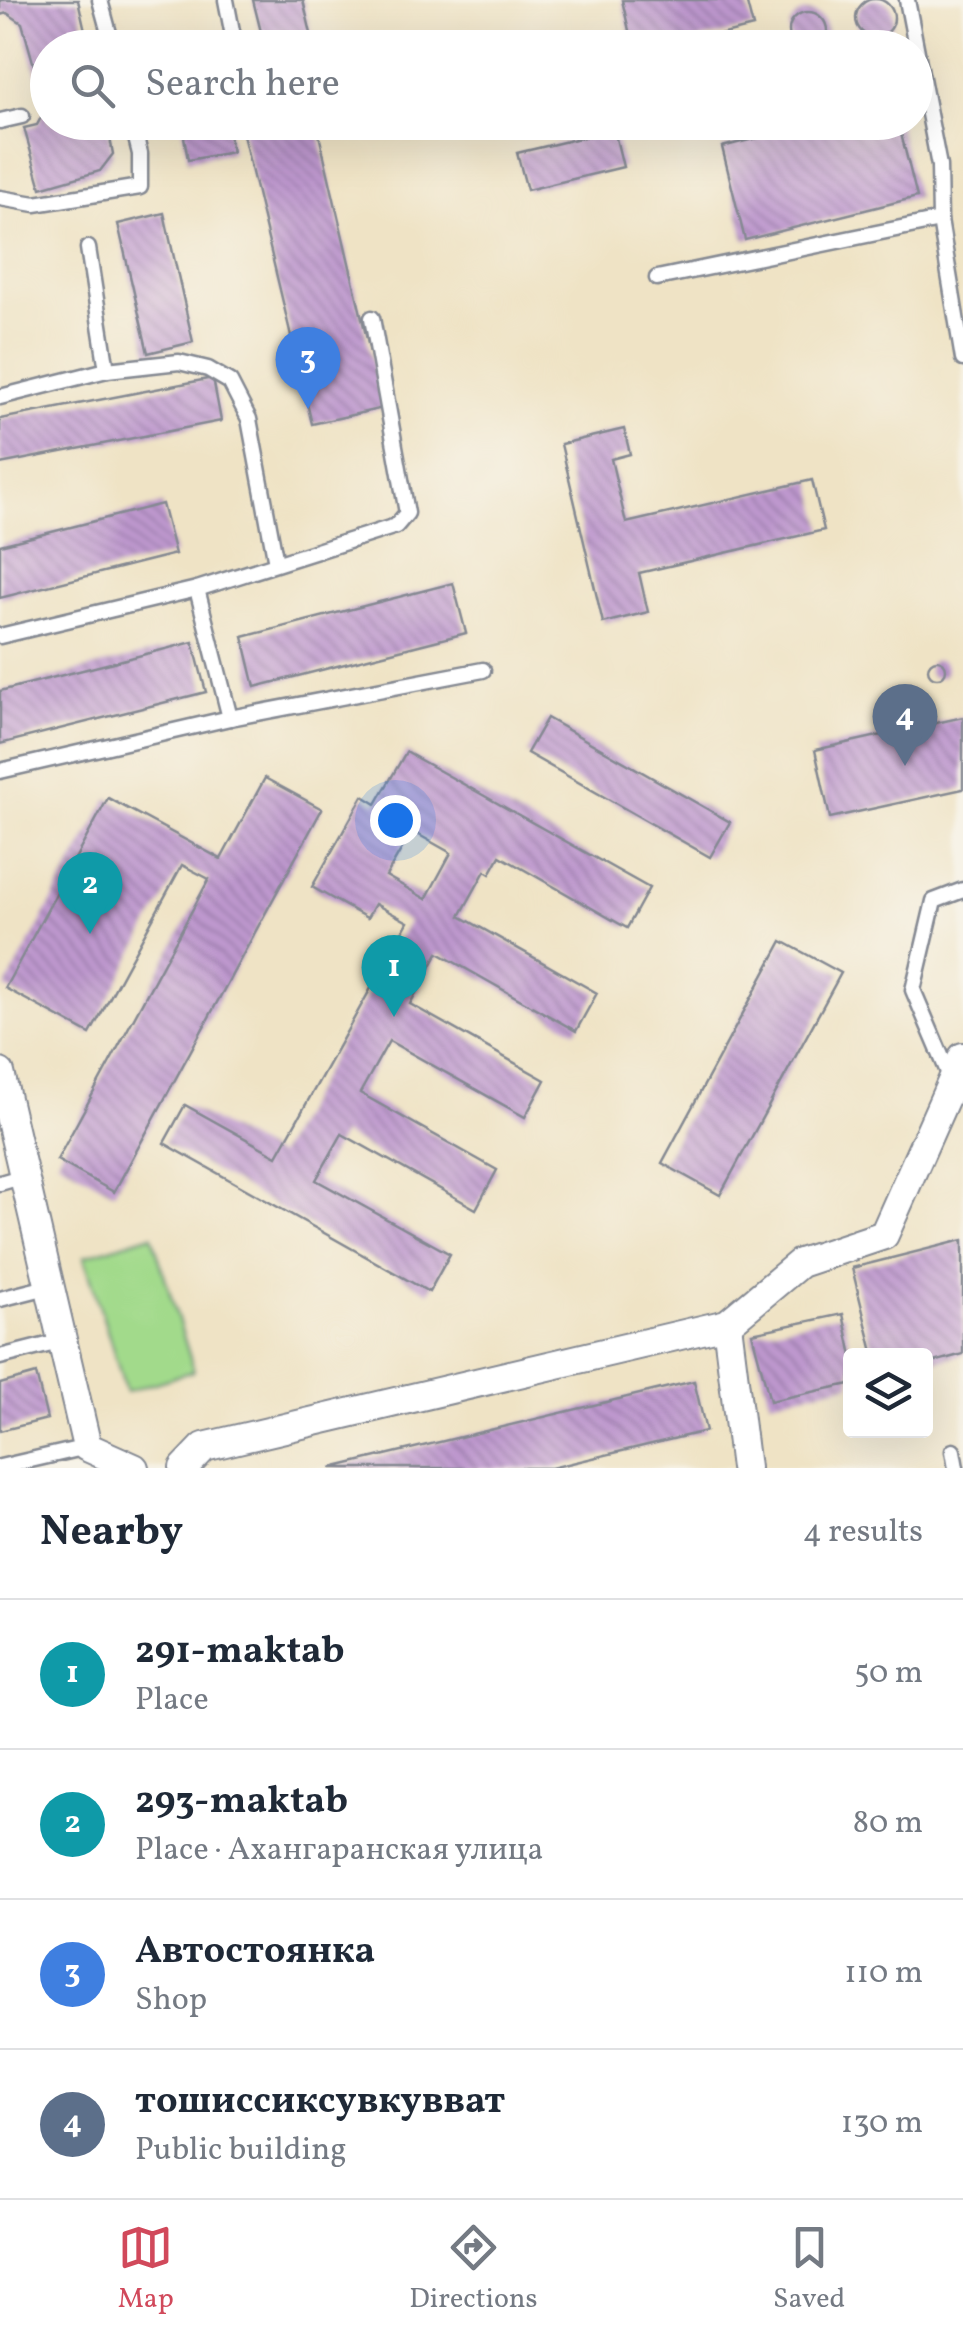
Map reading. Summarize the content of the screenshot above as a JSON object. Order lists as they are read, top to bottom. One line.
{"page":{"search":"Search here","pins":["3","4","2","1"],"heading":["Nearby","4 results"],"list":[{"mark":"1","name":"291-maktab","note":"Place","value":"50 m"},{"mark":"2","name":"293-maktab","note":"Place · Ахангаранская улица","value":"80 m"},{"mark":"3","name":"Автостоянка","note":"Shop","value":"110 m"},{"mark":"4","name":"тошиссиксувкувват","note":"Public building","value":"130 m"}],"nav":["Map","Directions","Saved"]}}
